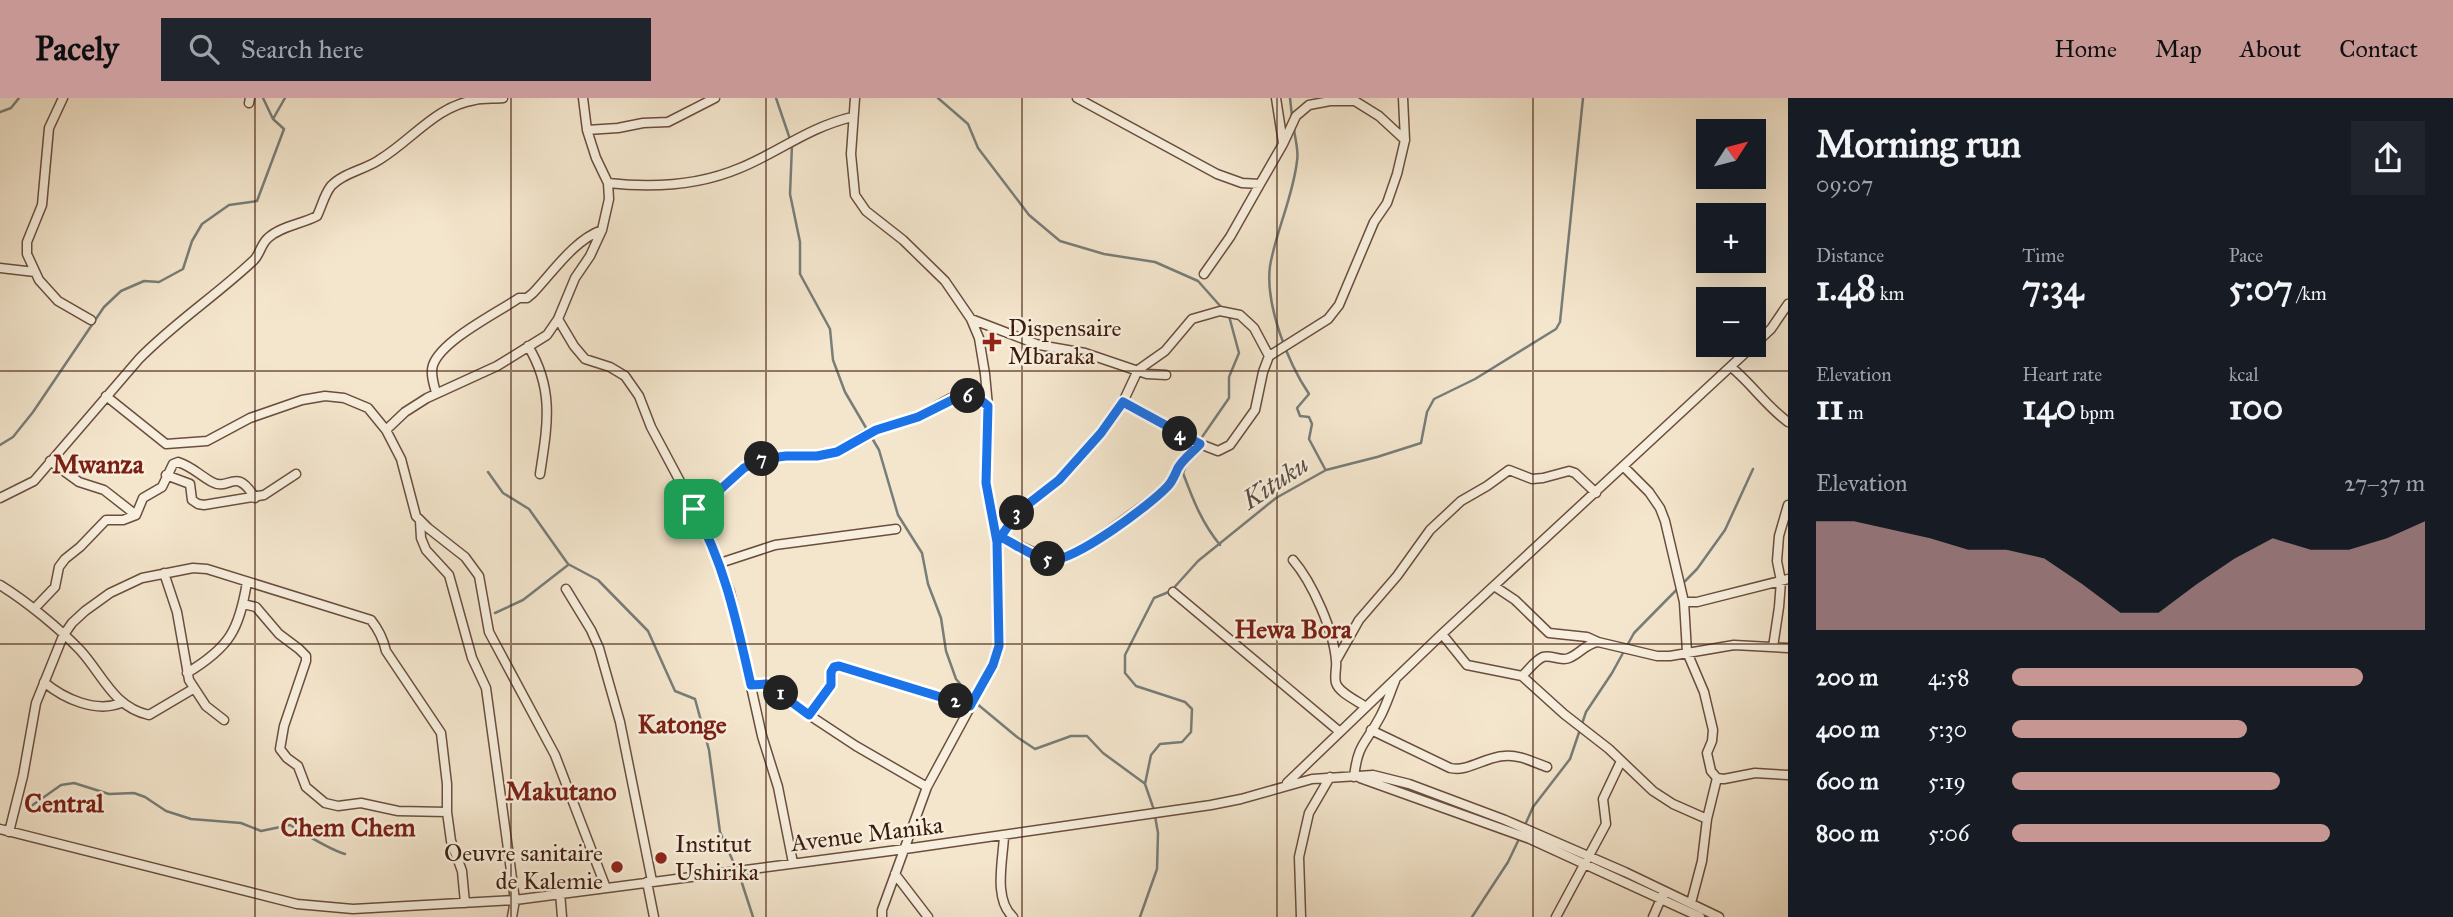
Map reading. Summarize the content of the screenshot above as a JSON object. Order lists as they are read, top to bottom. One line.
{"streets":{"street":["Avenue Manika"]},"districts":["Mwanza","Hewa Bora","Katonge","Makutano","Central","Chem Chem"],"water":["Kituku"],"places":{"health":["Dispensaire Mbaraka"],"other":["Institut Ushirika","Oeuvre sanitaire de Kalemie"]},"north":"top right","page":{"header":"Pacely","search":"Search here","nav":["Home","Map","About","Contact"],"heading":["Morning run","09:07"],"map_buttons":["+","−"],"stats":[["Distance","1.48 km"],["Time","7:34"],["Pace","5:07 /km"],["Elevation","11 m"],["Heart rate","140 bpm"],["kcal","100"]],"pins":["6","4","7","3","5","1","2"],"chart":["Elevation","27–37 m"],"list":[{"name":"200 m","note":"4:58"},{"name":"400 m","note":"5:30"},{"name":"600 m","note":"5:19"},{"name":"800 m","note":"5:06"}]}}
